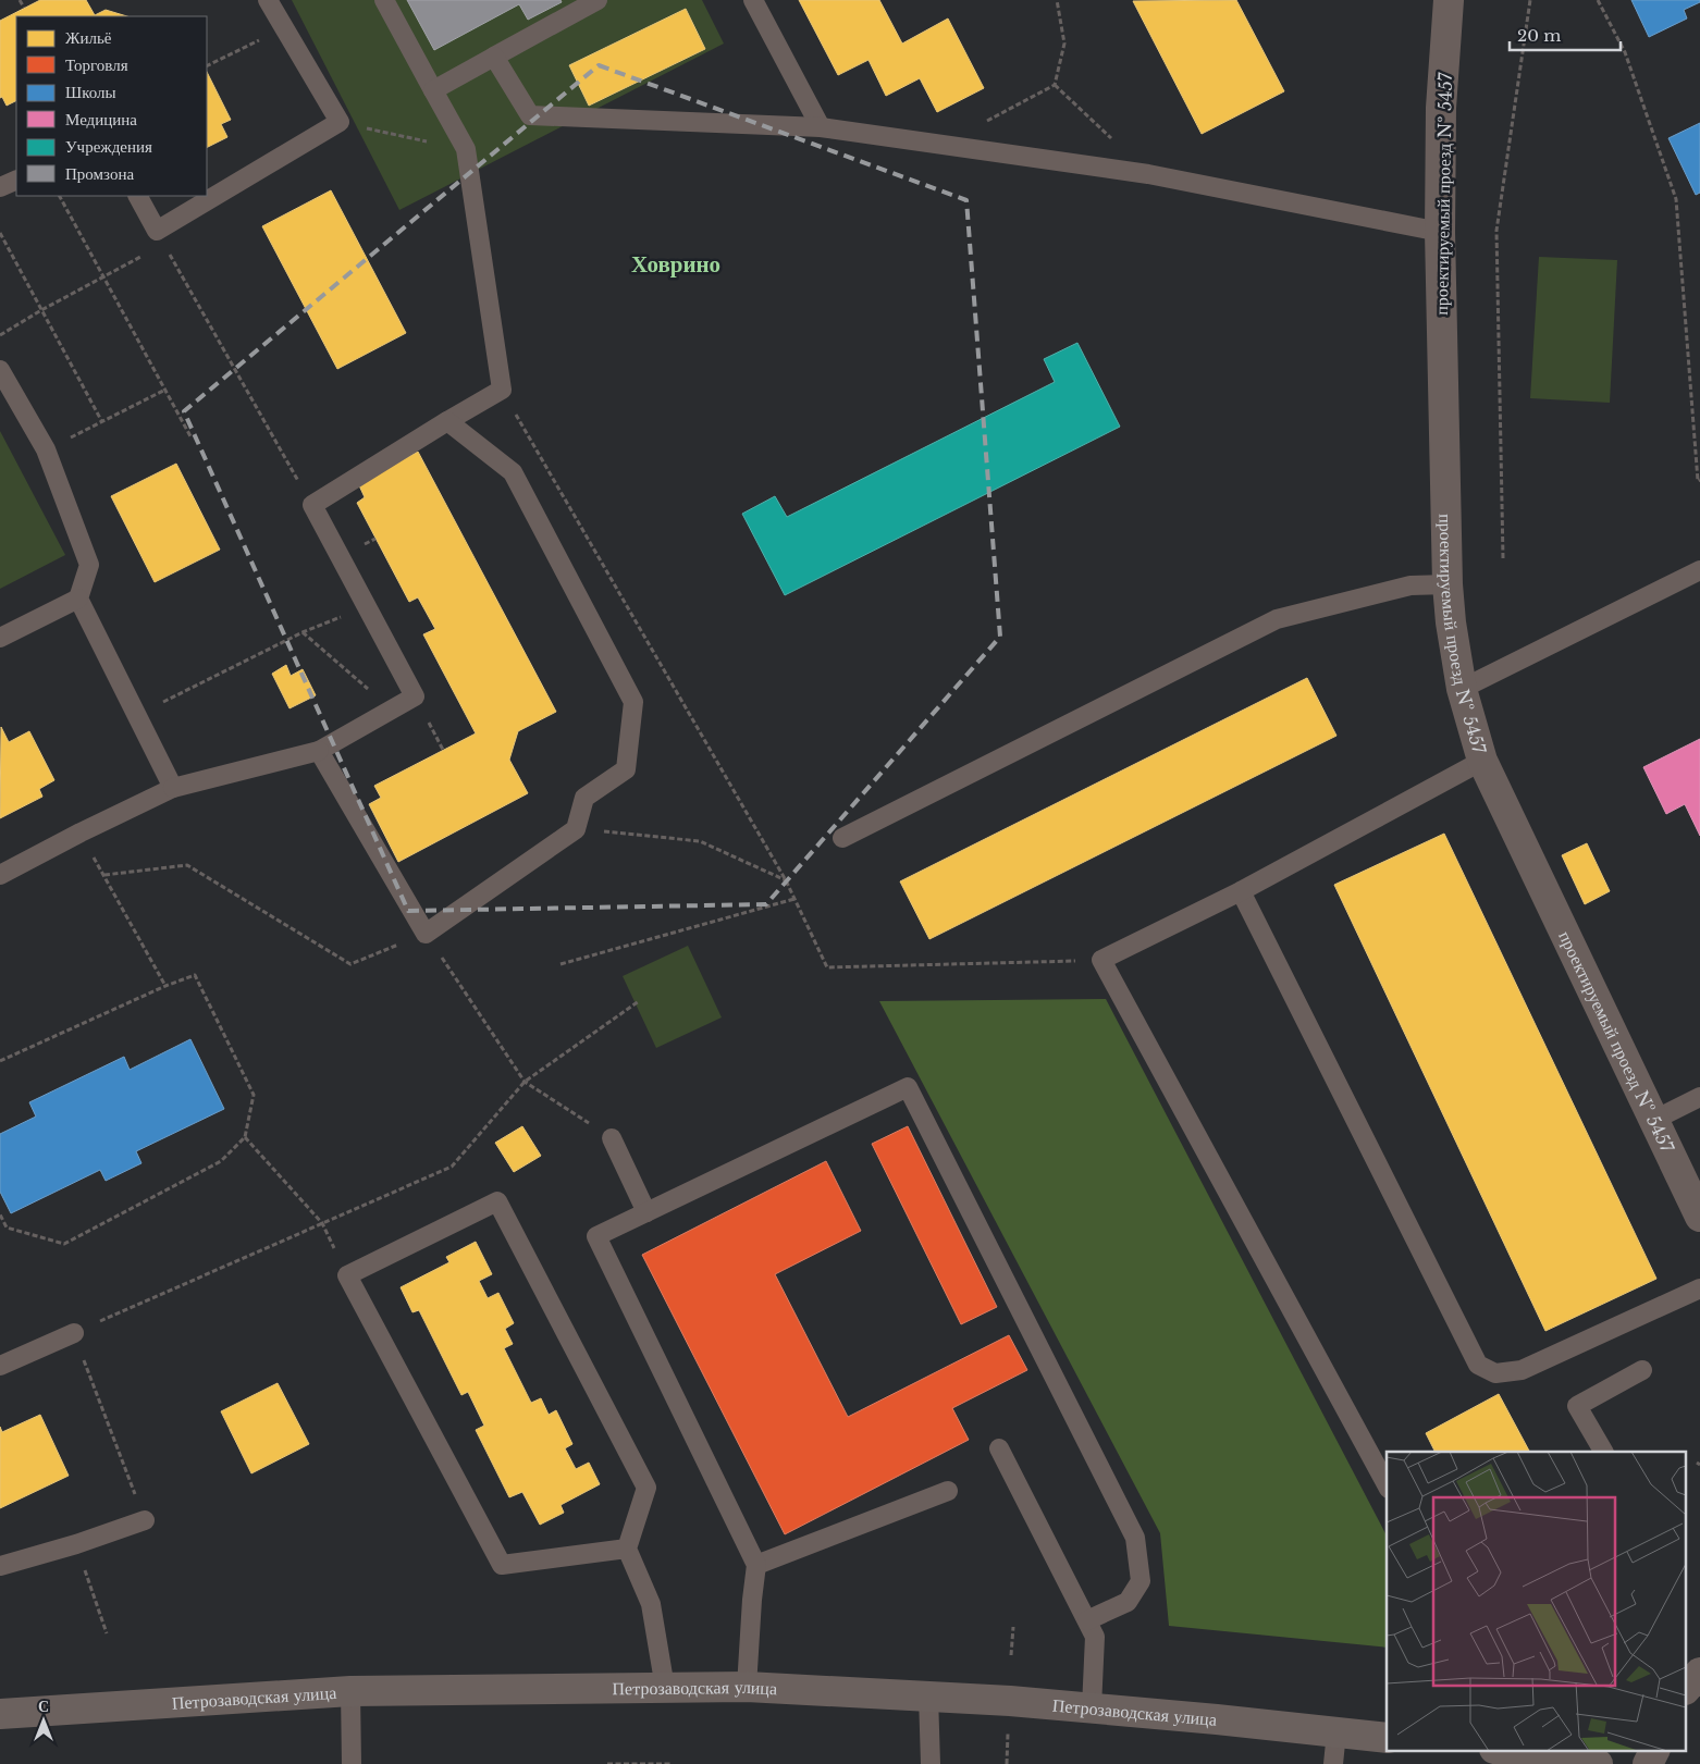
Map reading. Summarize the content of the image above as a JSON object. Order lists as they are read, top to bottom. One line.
{"streets":{"main road":["Петрозаводская улица"],"street":["проектируемый проезд № 5457"]},"districts":["Ховрино"],"legend":["Жильё","Торговля","Школы","Медицина","Учреждения","Промзона"],"scale_bar":"20 m","north":"top"}
